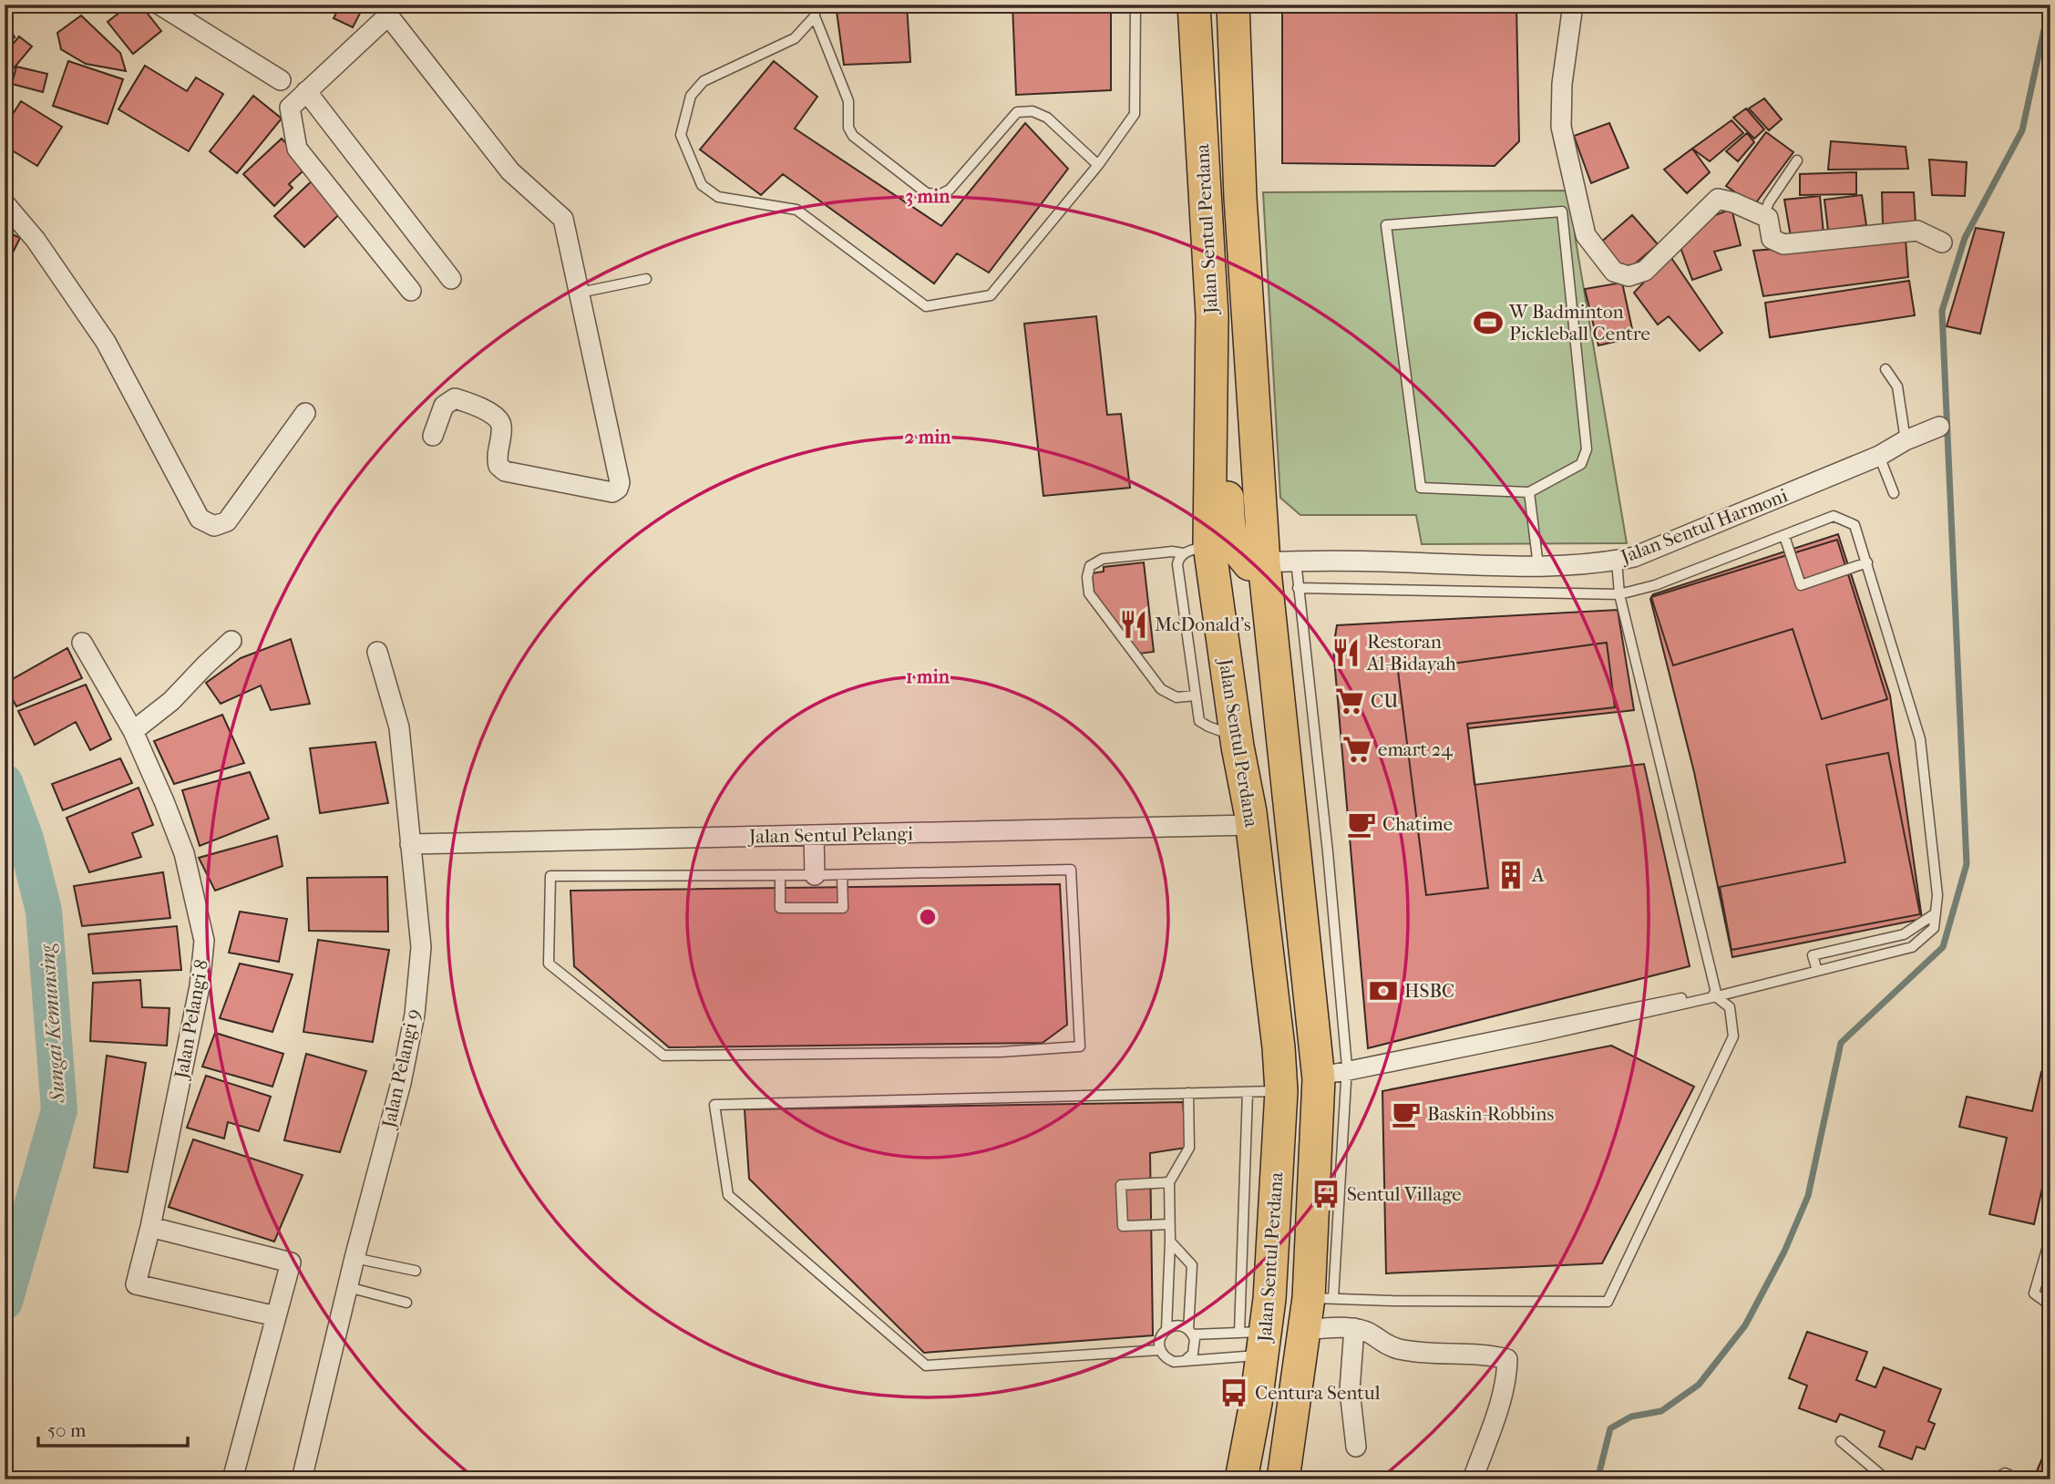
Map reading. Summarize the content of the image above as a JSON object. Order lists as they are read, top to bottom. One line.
{"streets":{"main road":["Jalan Sentul Perdana"],"street":["Jalan Sentul Harmoni","Jalan Sentul Pelangi","Jalan Pelangi 8","Jalan Pelangi 9"]},"crossings":[["Jalan Sentul Perdana","Jalan Sentul Harmoni"],["Jalan Sentul Perdana","Jalan Sentul Pelangi"],["Jalan Sentul Pelangi","Jalan Pelangi 9"]],"water":["Sungai Kemunsing"],"places":{"sports":["W Badminton Pickleball Centre"],"restaurant":["McDonald's","Restoran Al-Bidayah"],"supermarket":["CU","emart 24"],"cafe":["Chatime","Baskin-Robbins"],"building":["A"],"bank":["HSBC"],"bus stop":["Sentul Village","Centura Sentul"]},"scale_bar":"50 m","rings":["3 min","2 min","1 min"]}
